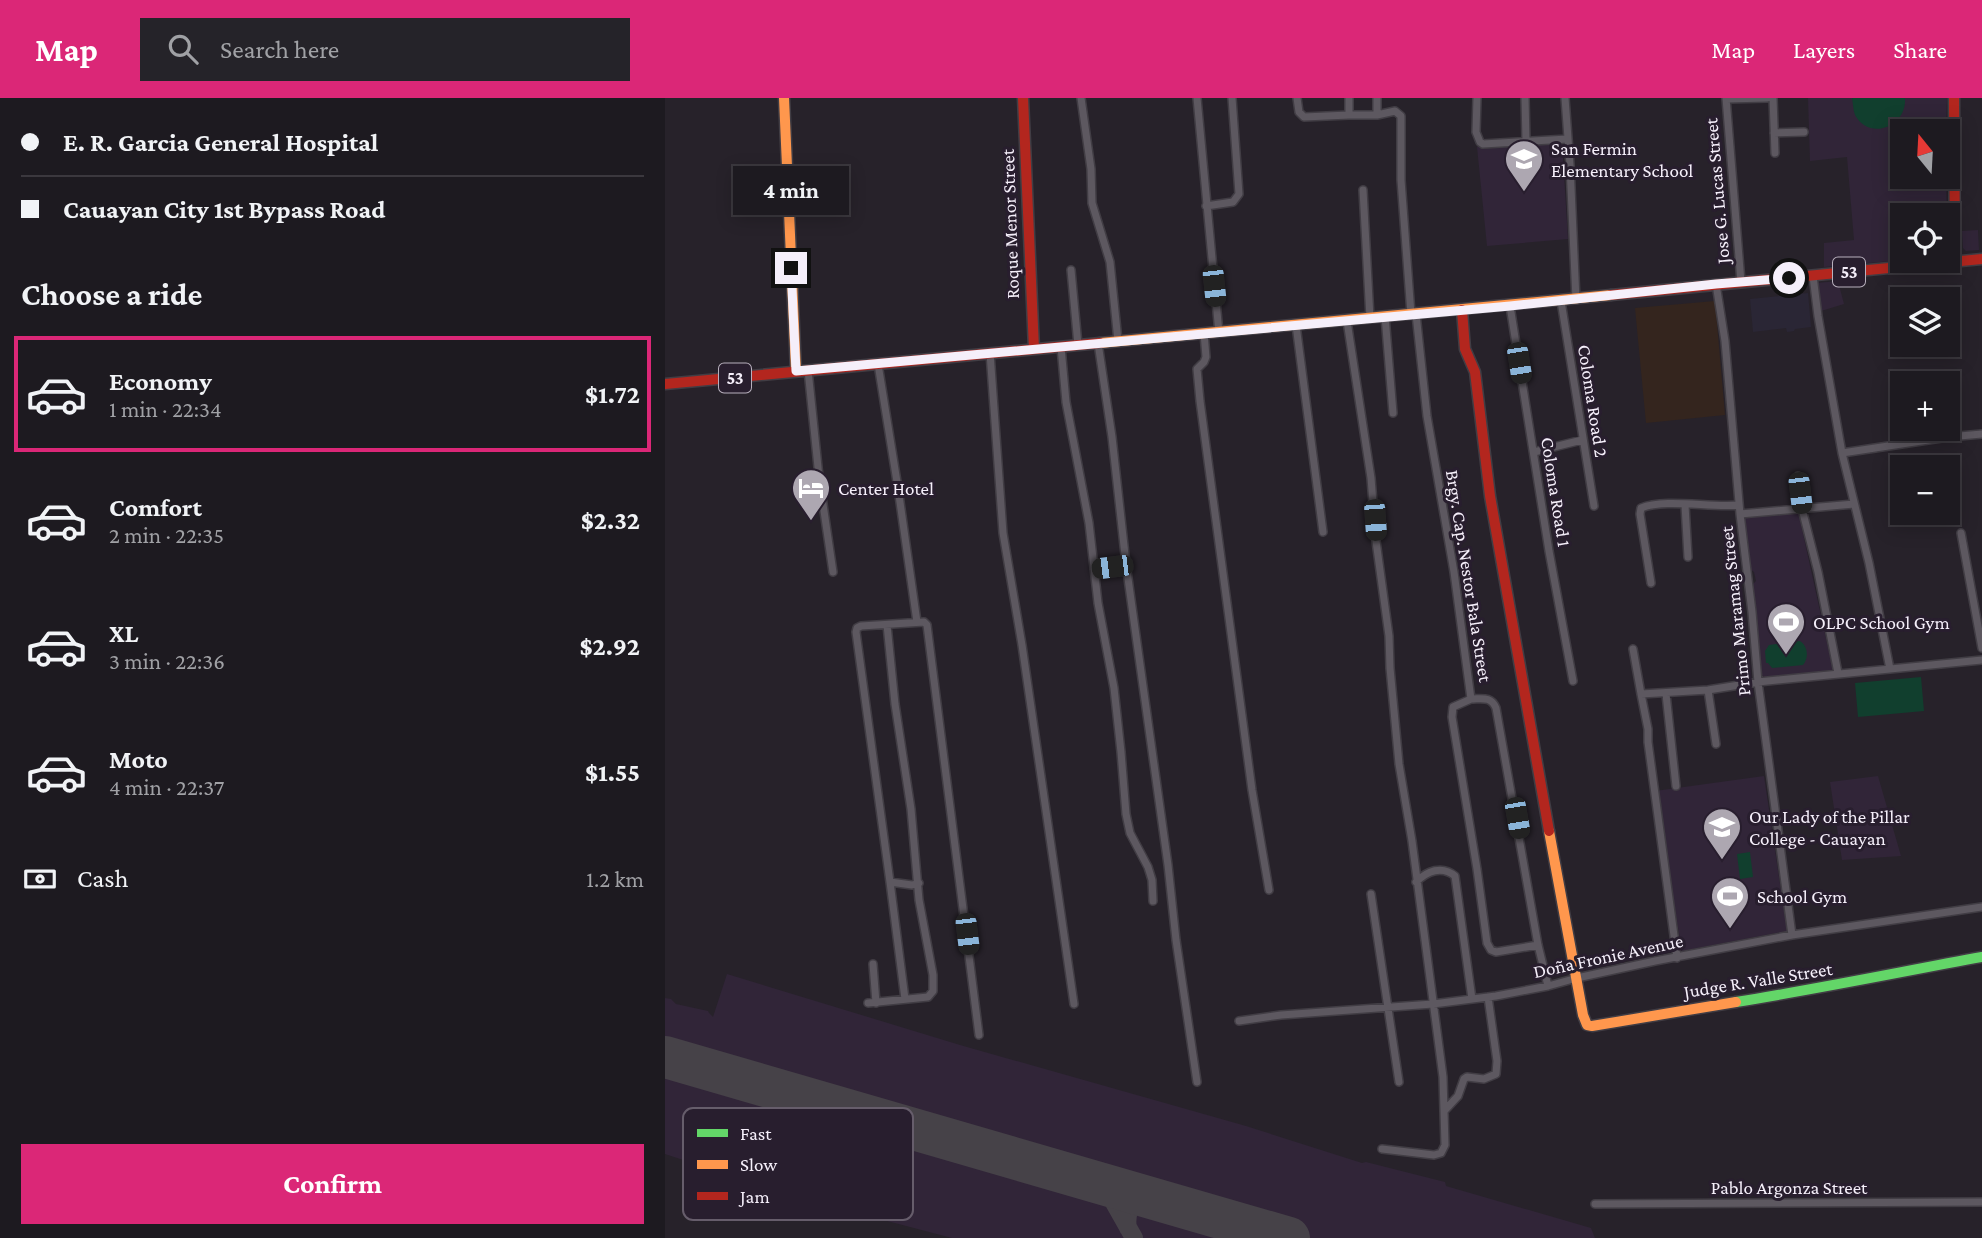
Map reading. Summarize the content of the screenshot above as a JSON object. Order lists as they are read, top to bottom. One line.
{"streets":{"main road":["Roque Menor Street","53","Judge R. Valle Street"],"street":["Jose G. Lucas Street","Coloma Road 2","Coloma Road 1","Brgy. Cap. Nestor Bala Street","Primo Maramag Street","Doña Fronie Avenue","Pablo Argonza Street"]},"crossings":[["Jose G. Lucas Street","53"],["Roque Menor Street","53"],["53","Coloma Road 2"],["53","Coloma Road 1"],["53","Brgy. Cap. Nestor Bala Street"],["53","Primo Maramag Street"],["53","Judge R. Valle Street"],["Brgy. Cap. Nestor Bala Street","Doña Fronie Avenue"],["Primo Maramag Street","Doña Fronie Avenue"],["Doña Fronie Avenue","Judge R. Valle Street"]],"places":{"school or university":["San Fermin Elementary School","Our Lady of the Pillar College - Cauayan"],"hotel":["Center Hotel"],"sports":["OLPC School Gym","School Gym"]},"legend":["Fast","Slow","Jam"],"north":"top","page":{"header":"Map","search":"Search here","nav":["Map","Layers","Share"],"banner":["E. R. Garcia General Hospital","Cauayan City 1st Bypass Road"],"map_buttons":["+","−"],"bubble":"4 min","heading":"Choose a ride","list":[{"name":"Economy","note":"1 min · 22:34","value":"$1.72"},{"name":"Comfort","note":"2 min · 22:35","value":"$2.32"},{"name":"XL","note":"3 min · 22:36","value":"$2.92"},{"name":"Moto","note":"4 min · 22:37","value":"$1.55"}],"pay":["Cash","1.2 km"],"buttons":"Confirm"}}
